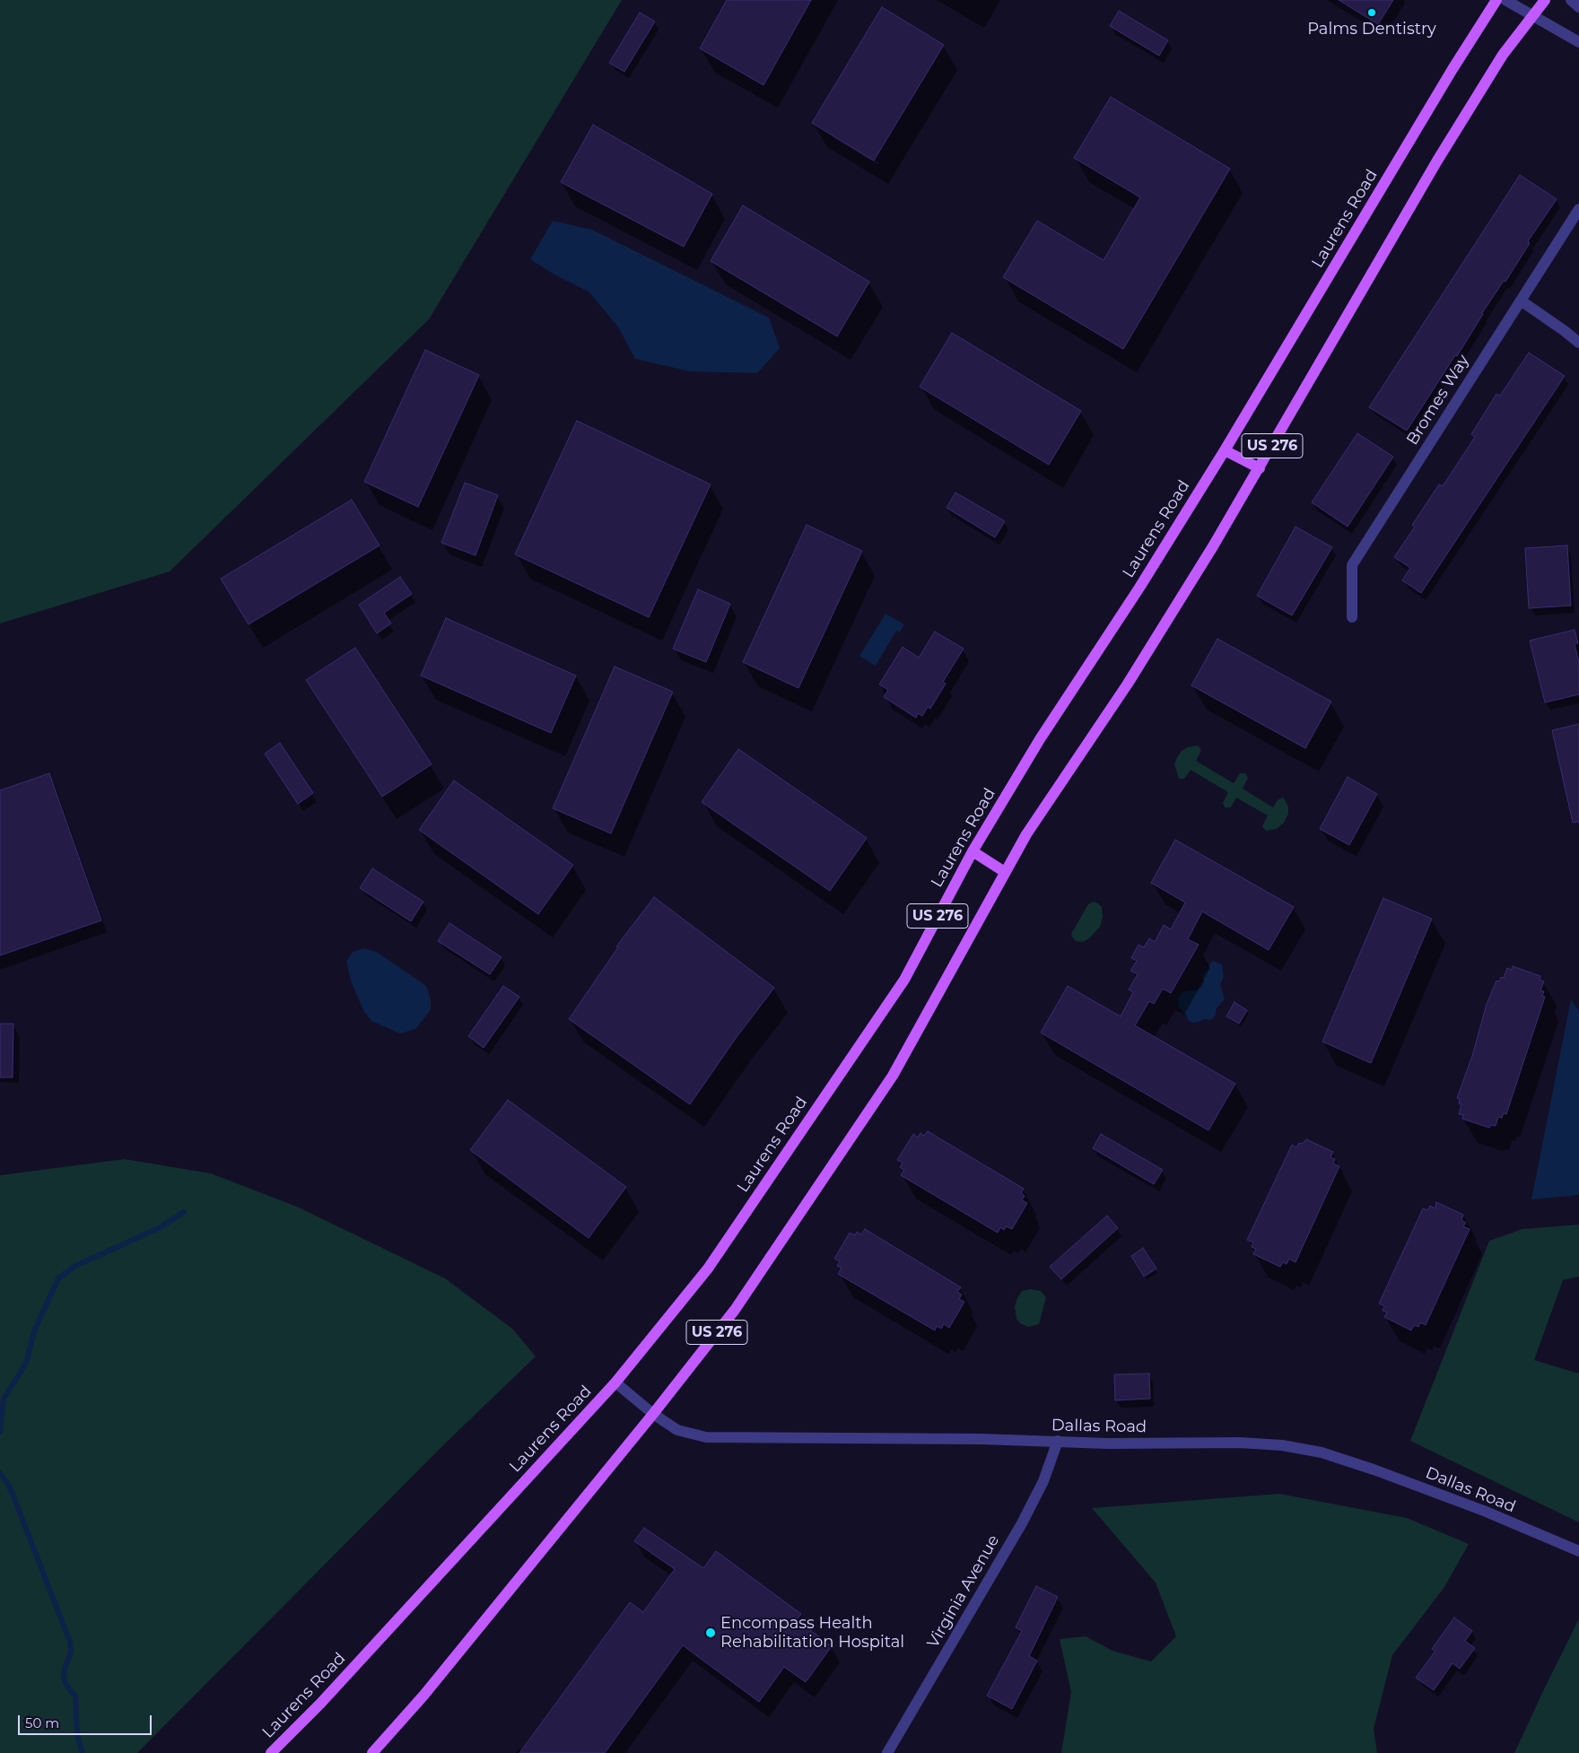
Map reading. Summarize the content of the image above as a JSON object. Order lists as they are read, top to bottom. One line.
{"streets":{"main road":["Laurens Road","US 276"],"street":["Bromes Way","Dallas Road","Virginia Avenue"]},"crossings":[["Laurens Road","Dallas Road"],["US 276","Dallas Road"],["Dallas Road","Virginia Avenue"]],"places":["Palms Dentistry","Encompass Health Rehabilitation Hospital"],"scale_bar":"50 m"}
